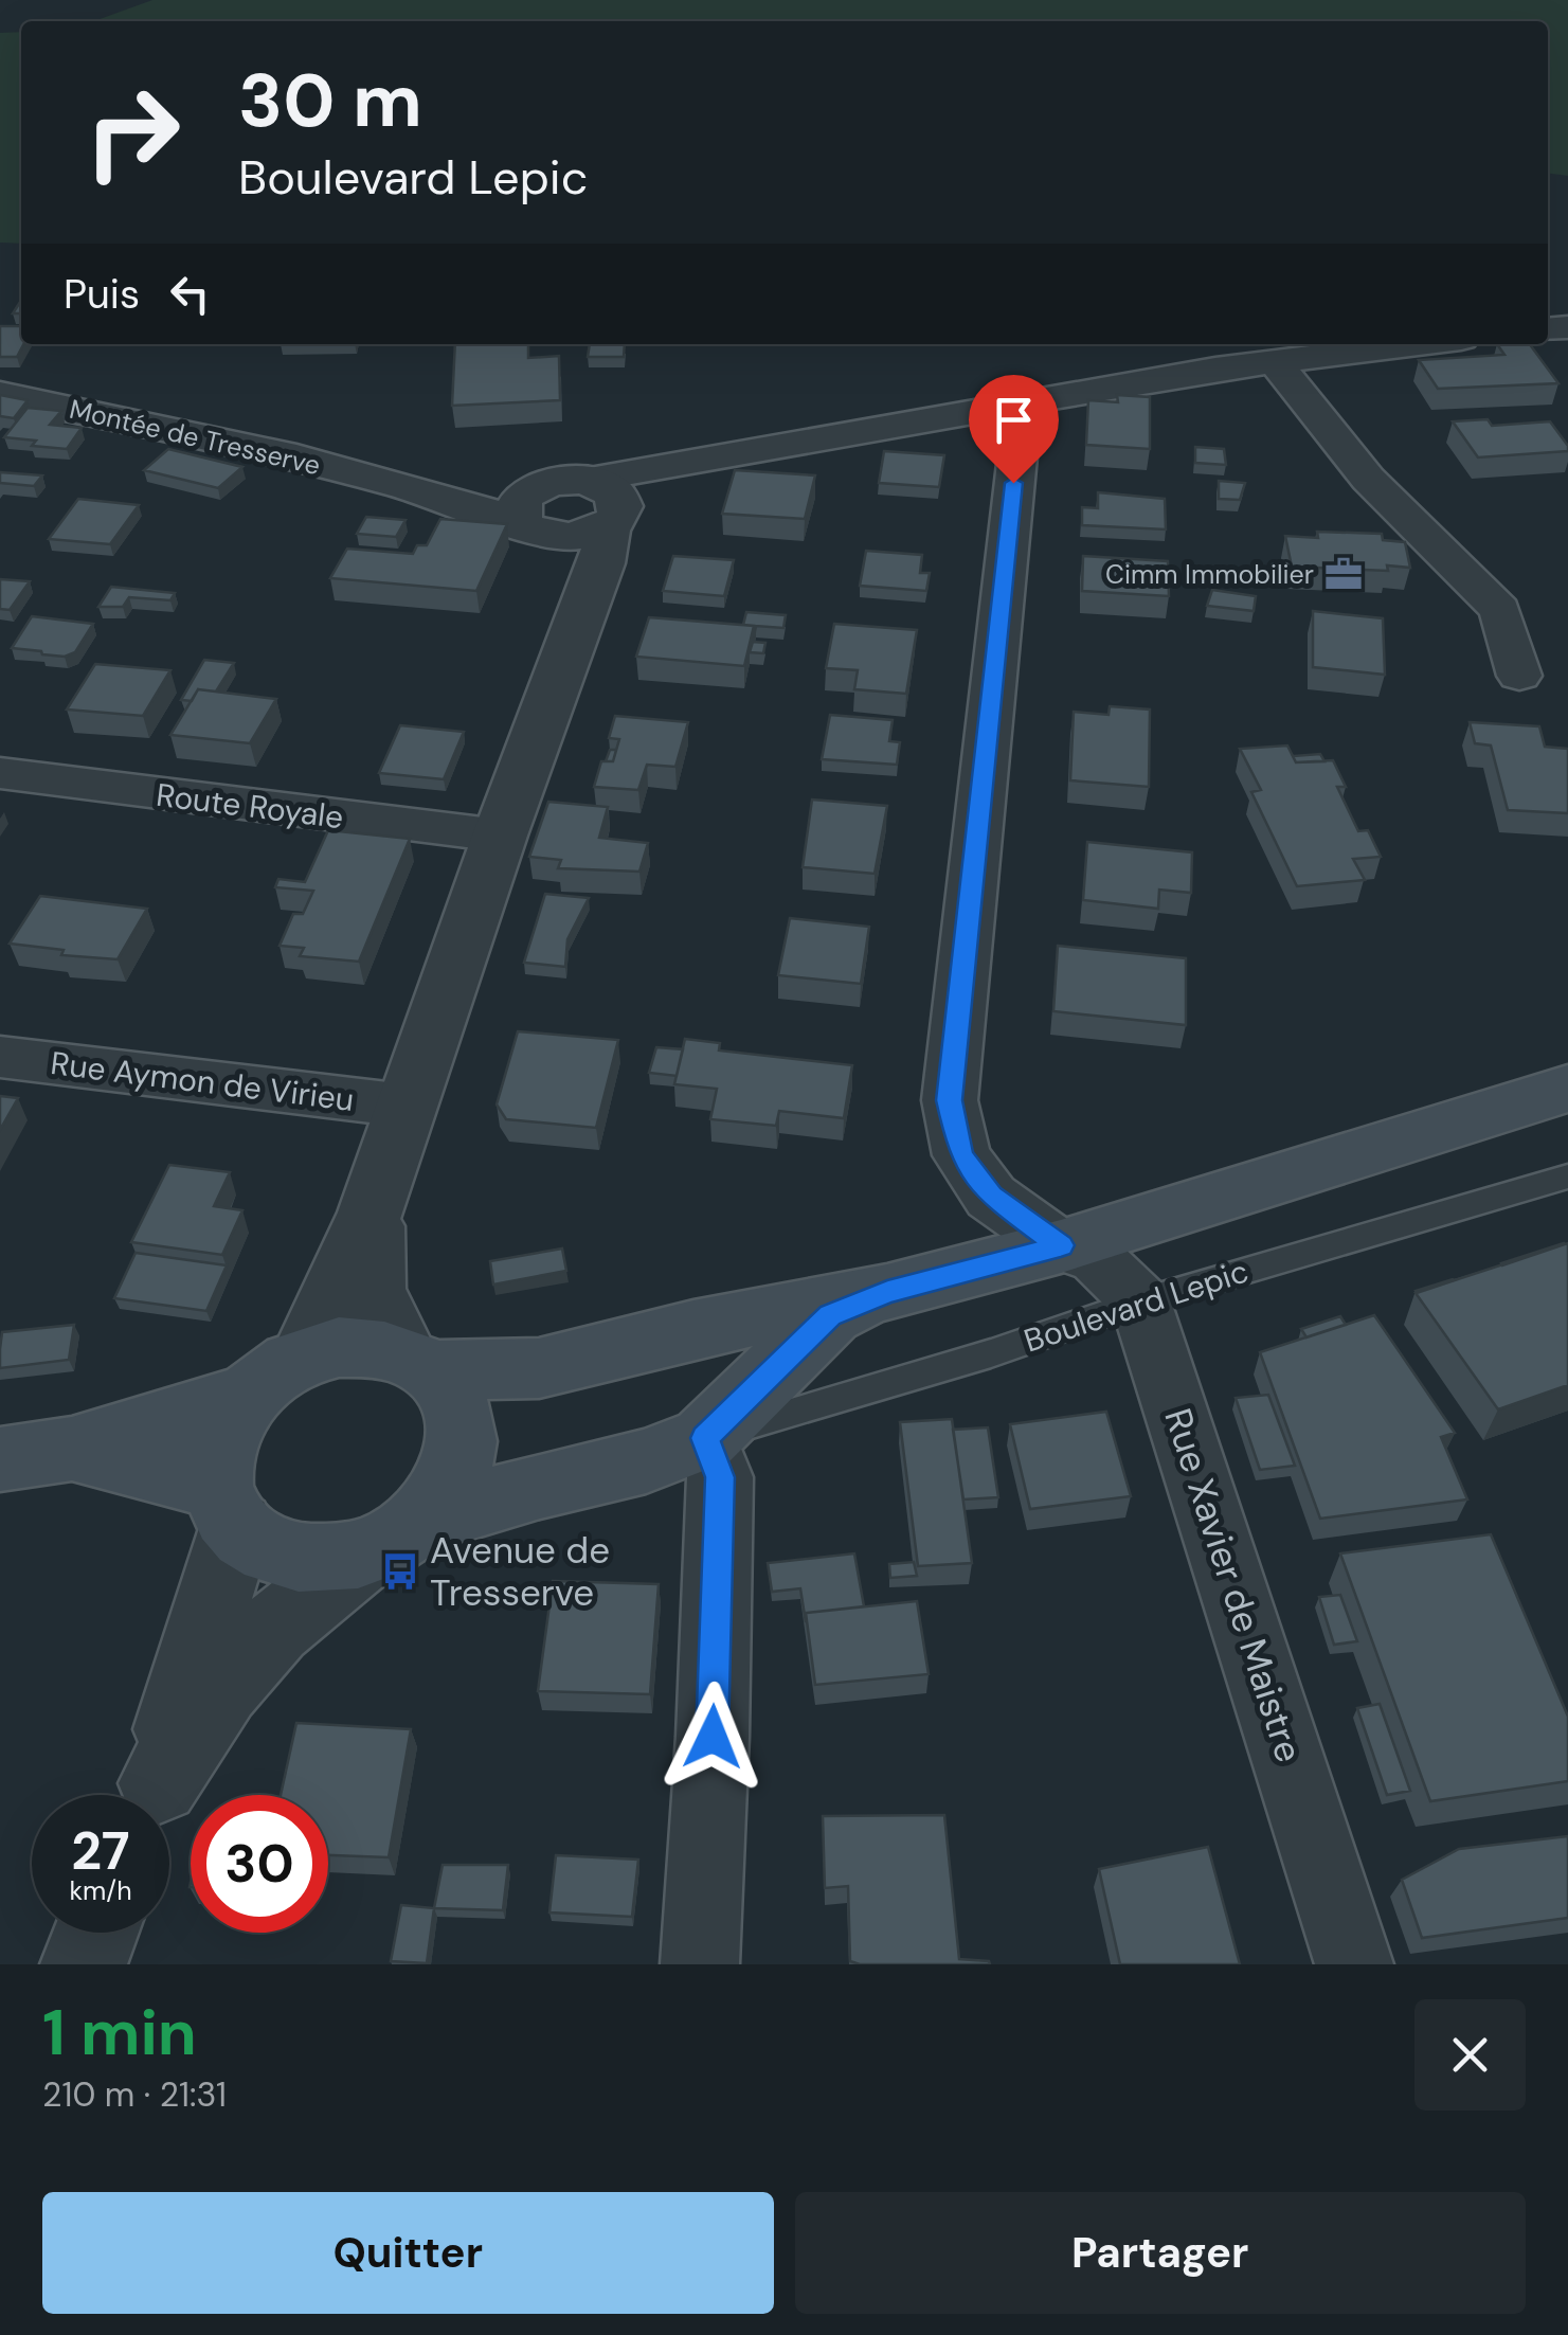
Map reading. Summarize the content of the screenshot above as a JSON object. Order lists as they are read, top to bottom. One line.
{"streets":{"main road":["Boulevard Lepic"],"street":["Montée de Tresserve","Route Royale","Rue Aymon de Virieu","Rue Xavier de Maistre"]},"crossings":[["Boulevard Lepic","Rue Xavier de Maistre"]],"places":{"office":["Cimm Immobilier"],"bus stop":["Avenue de Tresserve"]},"page":{"turn":["30 m","Boulevard Lepic"],"then":"Puis","speed":"27 km/h","limit":"30","heading":["1 min","210 m · 21:31"],"buttons":["Quitter","Partager"]}}
